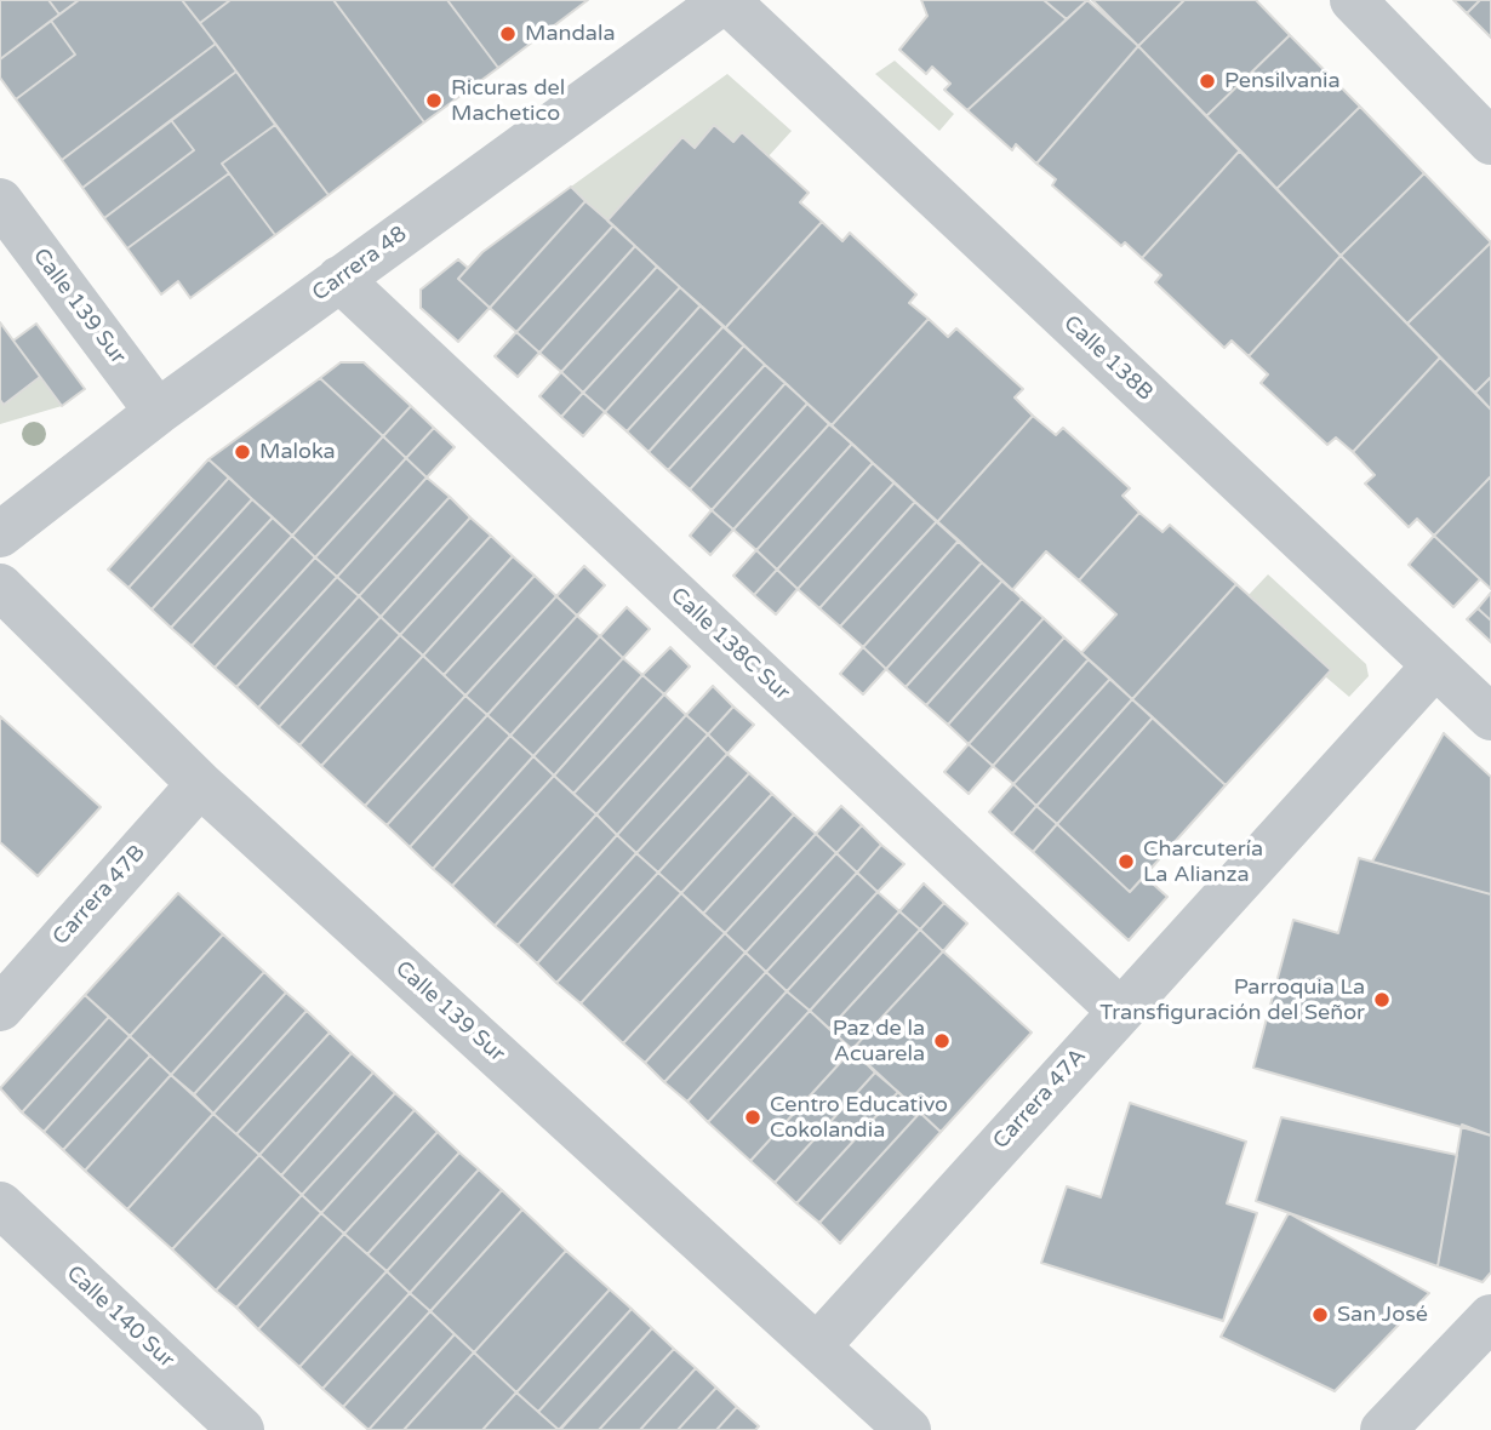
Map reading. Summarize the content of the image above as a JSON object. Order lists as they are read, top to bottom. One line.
{"streets":{"street":["Carrera 48","Calle 139 Sur","Calle 138B","Calle 138C Sur","Carrera 47B","Carrera 47A","Calle 140 Sur"]},"crossings":[["Carrera 48","Calle 139 Sur"],["Carrera 48","Calle 138B"],["Carrera 48","Calle 138C Sur"],["Calle 139 Sur","Carrera 47B"],["Calle 139 Sur","Carrera 47A"],["Calle 138B","Carrera 47A"],["Calle 138C Sur","Carrera 47A"]],"places":["Mandala","Pensilvania","Ricuras del Machetico","Maloka","Charcutería La Alianza","Parroquia La Transfiguración del Señor","Paz de la Acuarela","Centro Educativo Cokolandia","San José"]}
